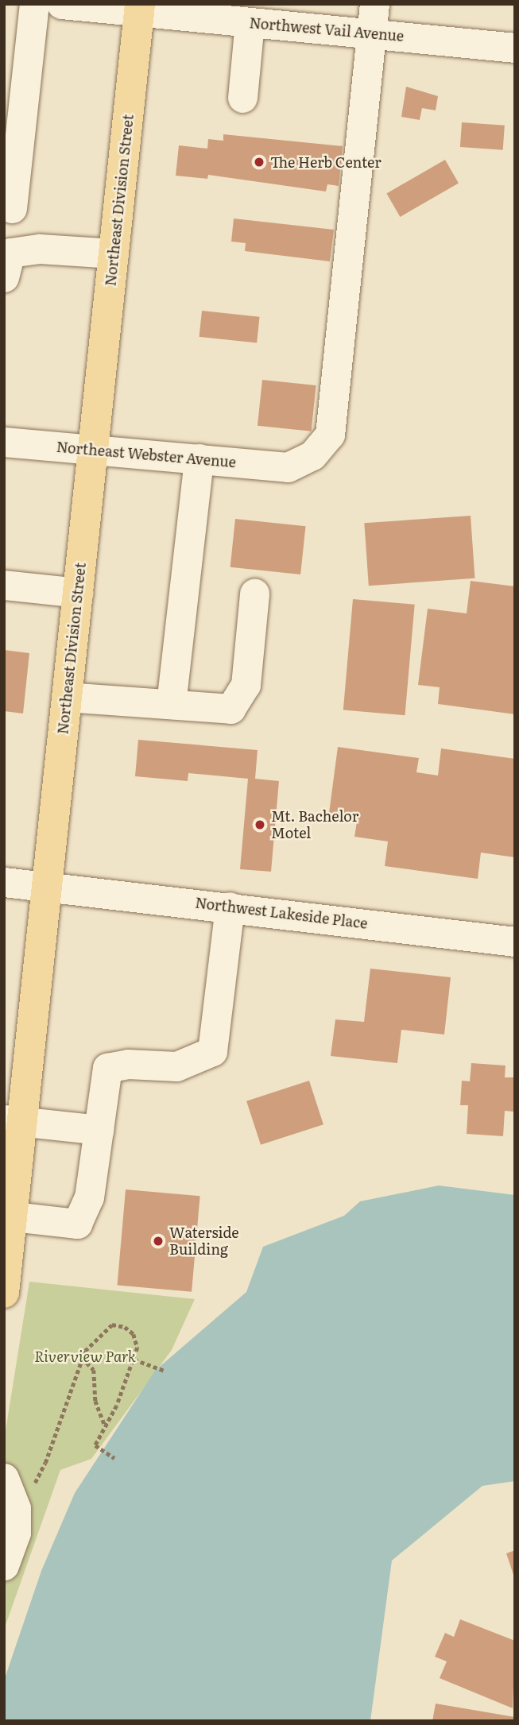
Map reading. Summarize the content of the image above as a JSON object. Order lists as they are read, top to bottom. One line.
{"streets":{"main road":["Northeast Division Street"],"street":["Northwest Vail Avenue","Northeast Webster Avenue","Northwest Lakeside Place"]},"crossings":[["Northwest Vail Avenue","Northeast Division Street"],["Northwest Vail Avenue","Northeast Webster Avenue"],["Northeast Division Street","Northeast Webster Avenue"],["Northeast Division Street","Northwest Lakeside Place"]],"parks":["Riverview Park"],"places":["The Herb Center","Mt. Bachelor Motel","Waterside Building"]}
